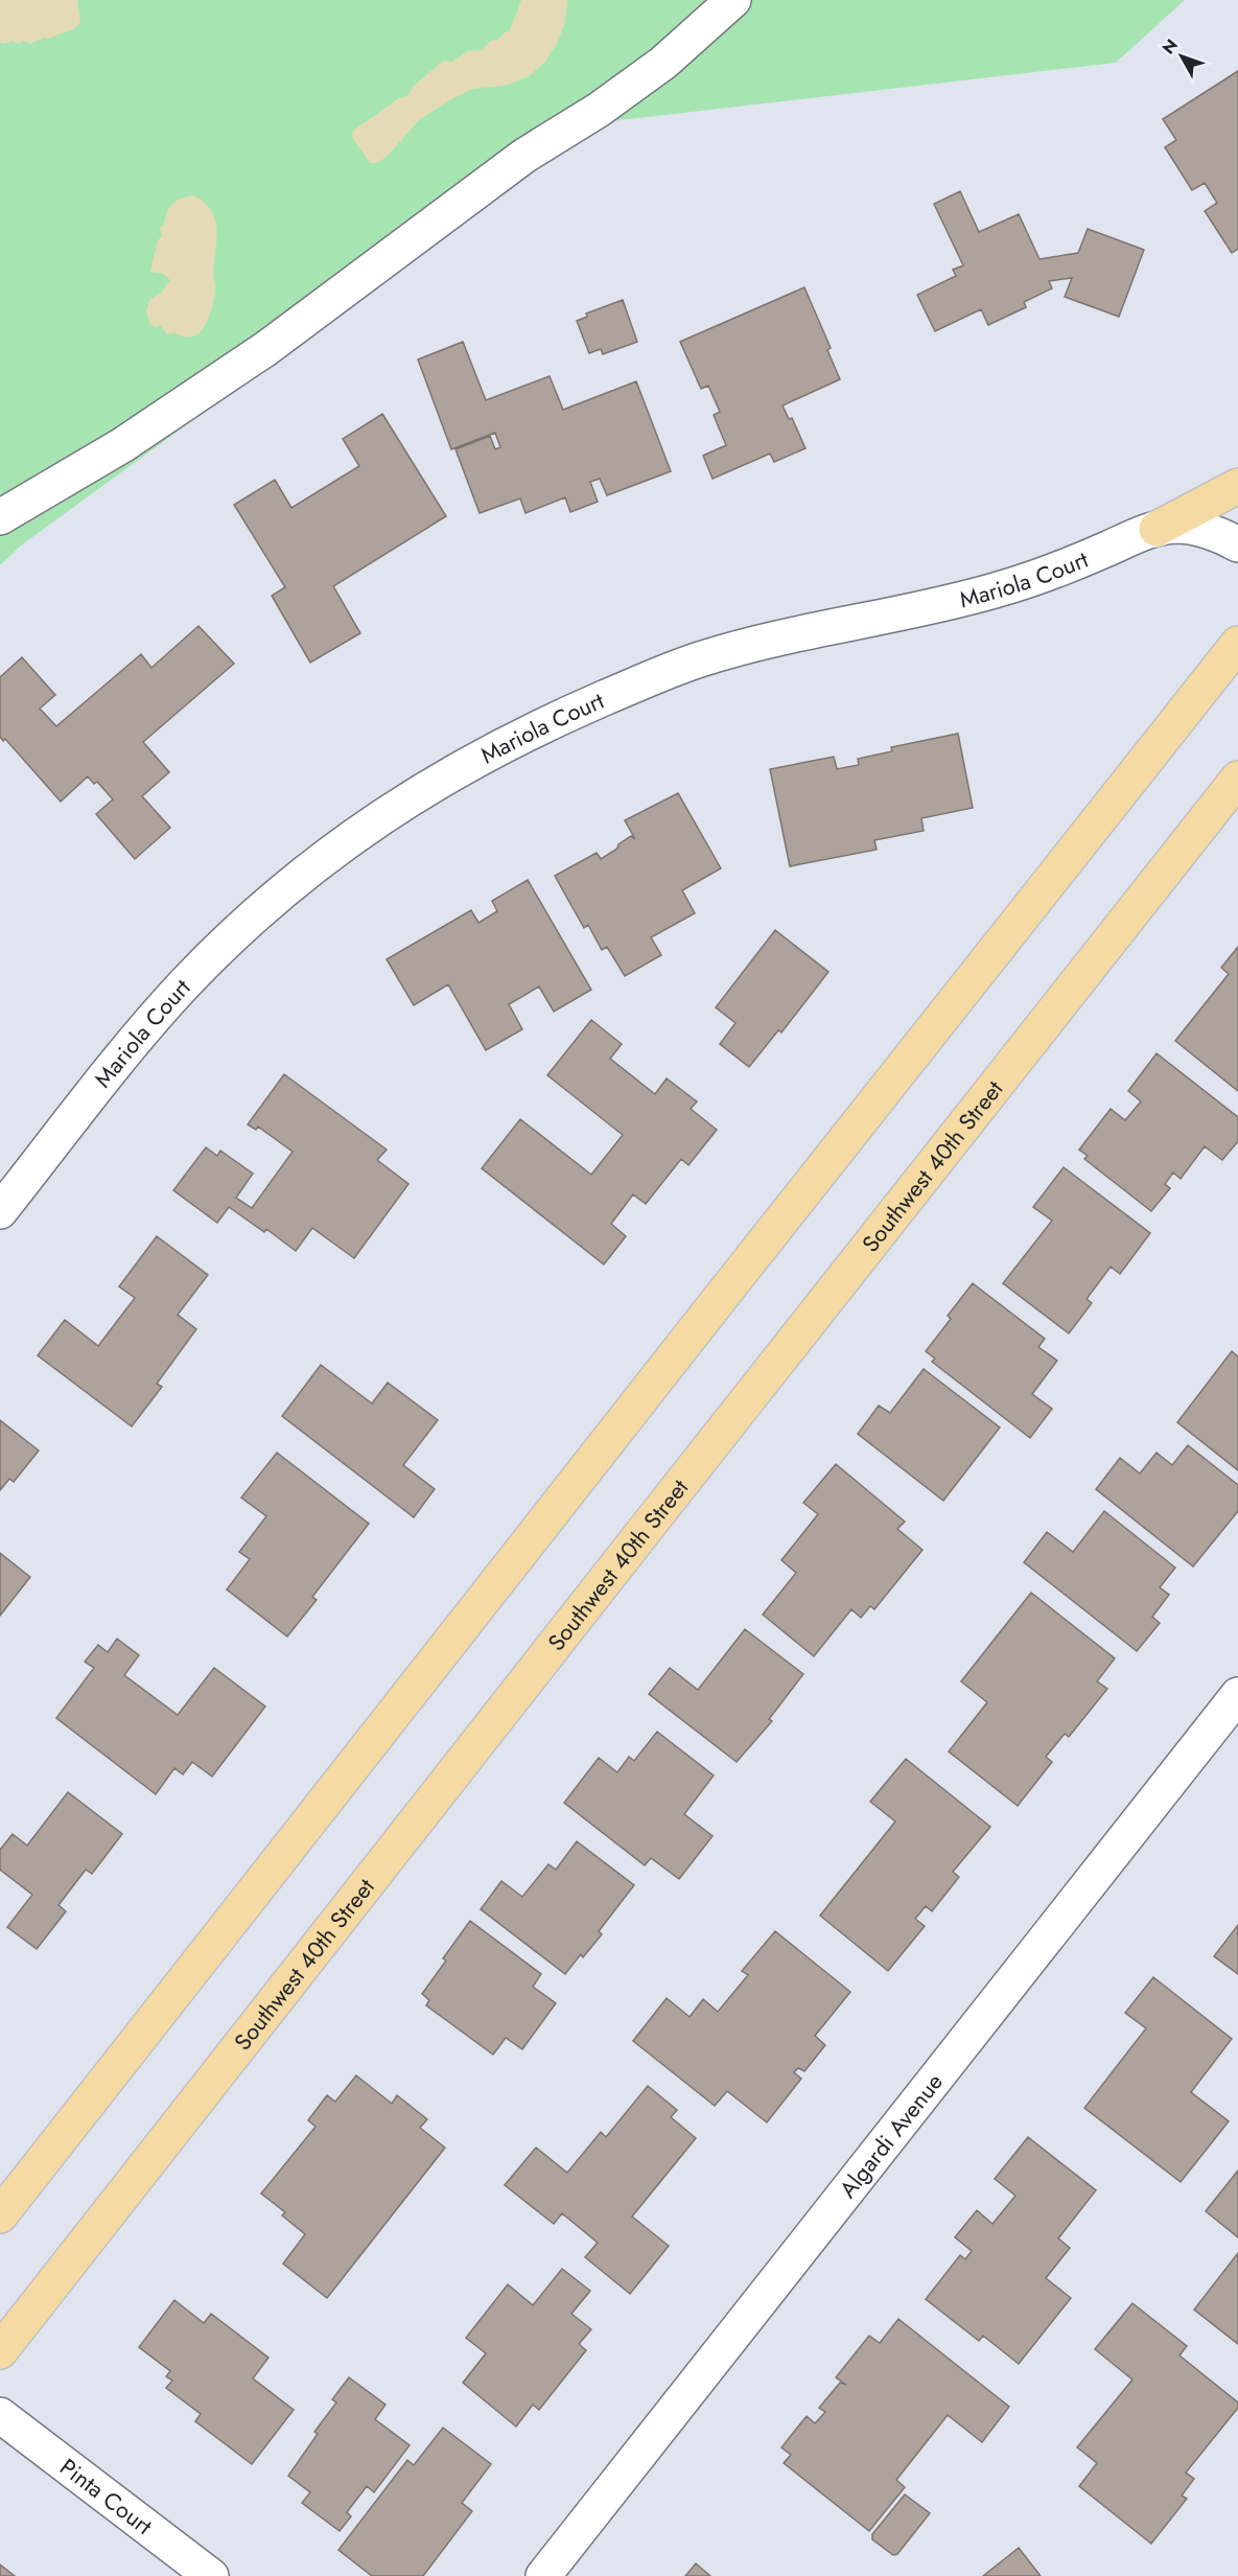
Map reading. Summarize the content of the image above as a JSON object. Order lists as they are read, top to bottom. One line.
{"streets":{"main road":["Southwest 40th Street"],"street":["Mariola Court","Algardi Avenue","Pinta Court"]},"north":"top left"}
